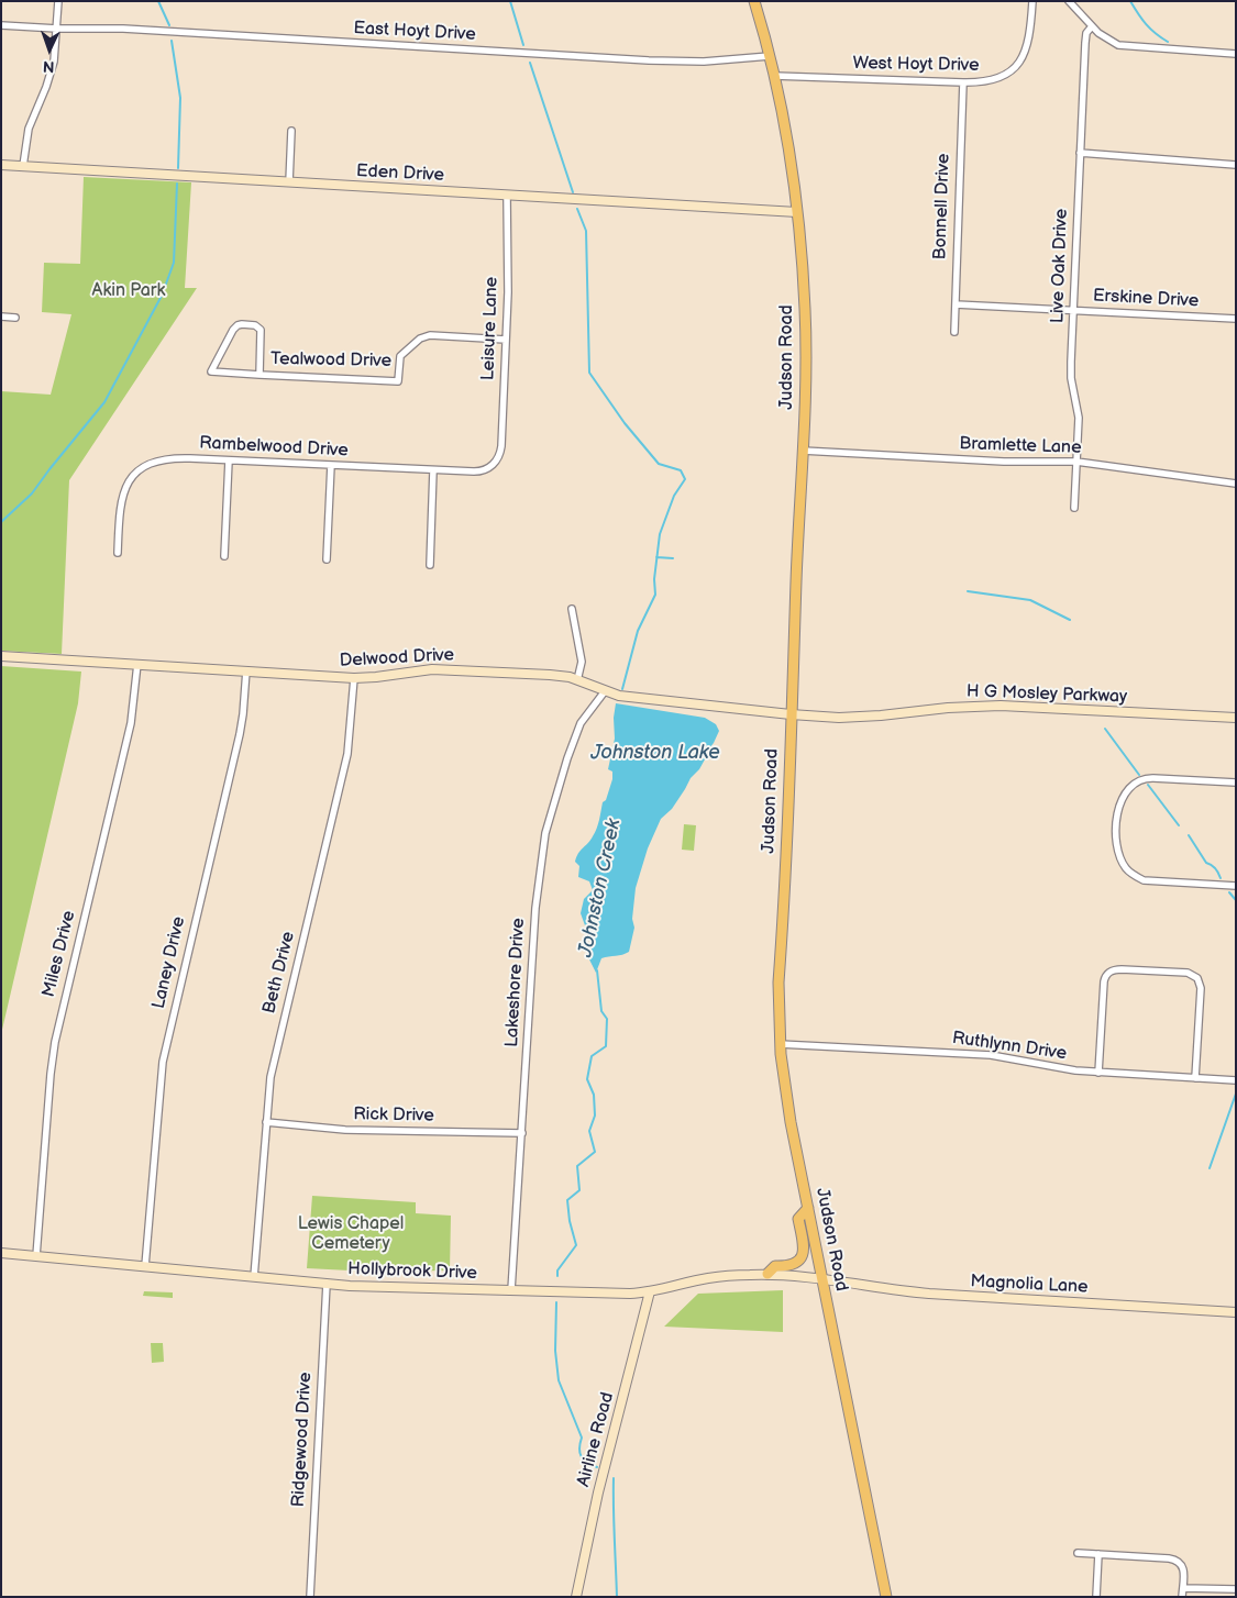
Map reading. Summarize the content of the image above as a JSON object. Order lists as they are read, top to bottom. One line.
{"streets":{"main road":["Judson Road"],"street":["East Hoyt Drive","West Hoyt Drive","Eden Drive","Bonnell Drive","Live Oak Drive","Erskine Drive","Leisure Lane","Tealwood Drive","Bramlette Lane","Rambelwood Drive","Delwood Drive","H G Mosley Parkway","Miles Drive","Laney Drive","Beth Drive","Lakeshore Drive","Ruthlynn Drive","Rick Drive","Hollybrook Drive","Magnolia Lane","Ridgewood Drive","Airline Road"]},"crossings":[["East Hoyt Drive","Judson Road"],["West Hoyt Drive","Bonnell Drive"],["West Hoyt Drive","Judson Road"],["Eden Drive","Leisure Lane"],["Eden Drive","Judson Road"],["Bonnell Drive","Erskine Drive"],["Live Oak Drive","Erskine Drive"],["Live Oak Drive","Bramlette Lane"],["Leisure Lane","Tealwood Drive"],["Leisure Lane","Rambelwood Drive"],["Judson Road","Bramlette Lane"],["Judson Road","Delwood Drive"],["Judson Road","H G Mosley Parkway"],["Judson Road","Ruthlynn Drive"],["Judson Road","Hollybrook Drive"],["Judson Road","Magnolia Lane"],["Delwood Drive","H G Mosley Parkway"],["Delwood Drive","Miles Drive"],["Delwood Drive","Laney Drive"],["Delwood Drive","Beth Drive"],["Delwood Drive","Lakeshore Drive"],["Miles Drive","Hollybrook Drive"],["Laney Drive","Hollybrook Drive"],["Beth Drive","Rick Drive"],["Beth Drive","Hollybrook Drive"],["Lakeshore Drive","Rick Drive"],["Lakeshore Drive","Hollybrook Drive"],["Hollybrook Drive","Magnolia Lane"],["Hollybrook Drive","Ridgewood Drive"],["Hollybrook Drive","Airline Road"]],"water":["Johnston Lake","Johnston Creek"],"parks":["Akin Park","Lewis Chapel Cemetery"],"north":"bottom"}
